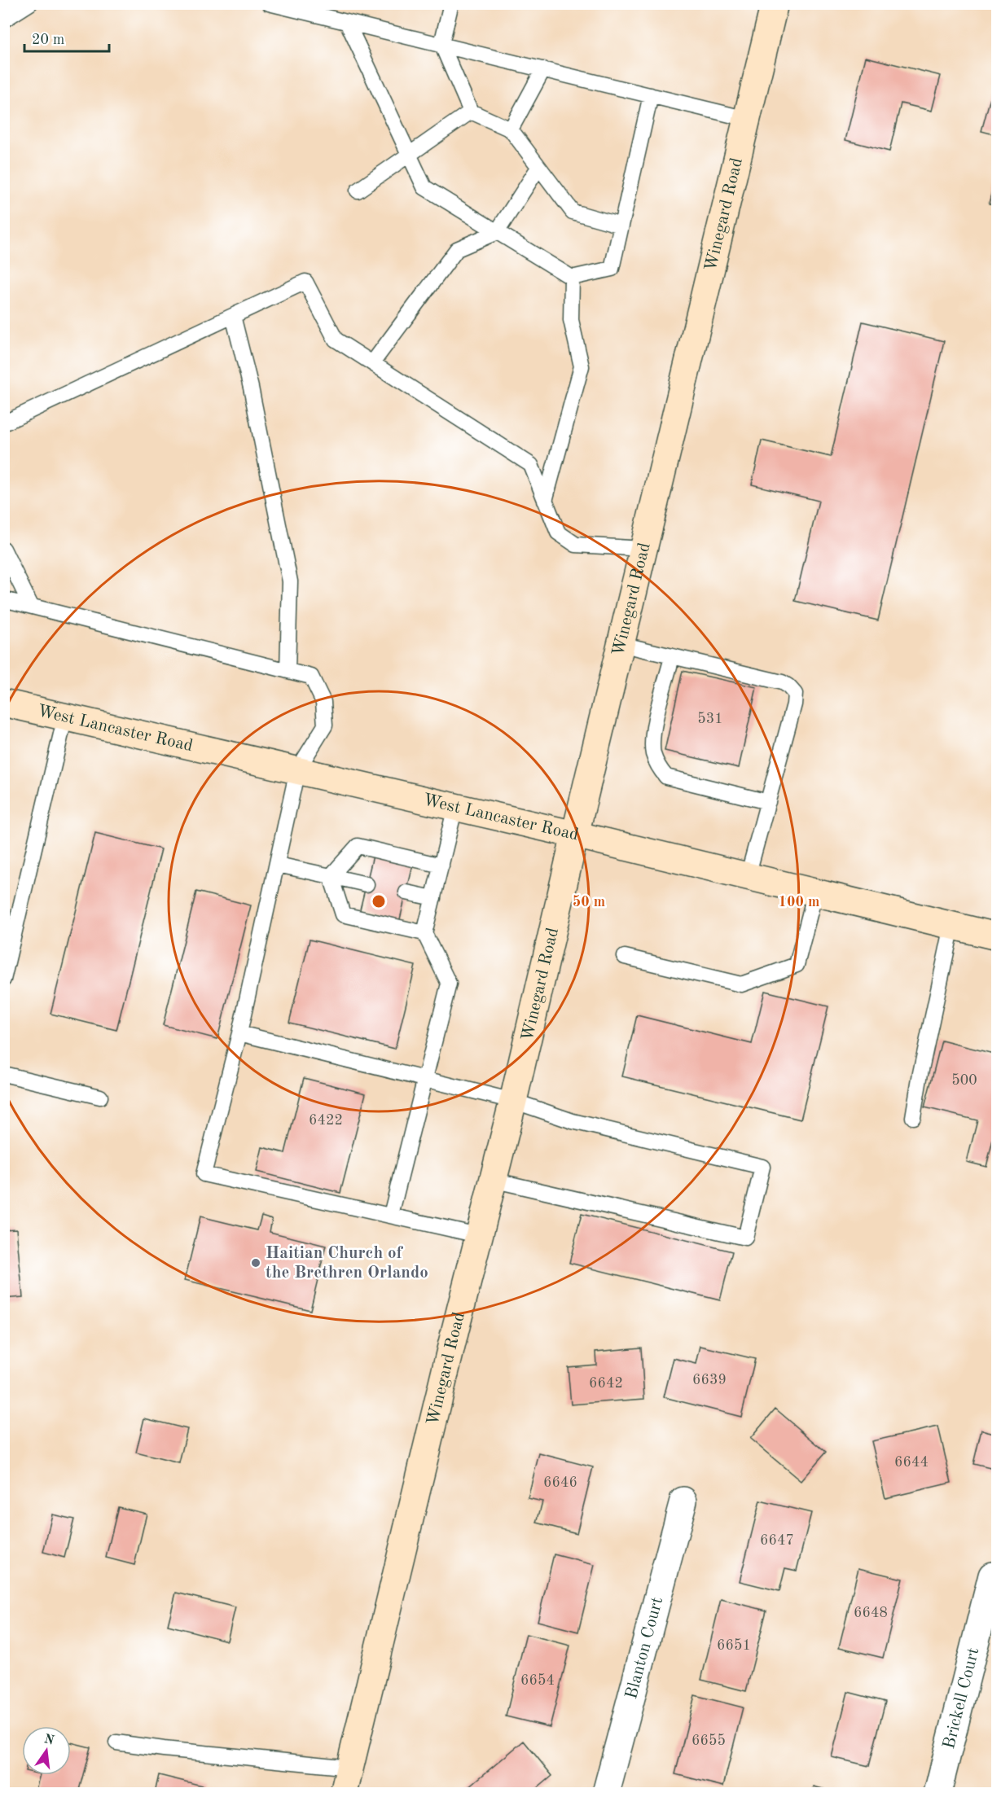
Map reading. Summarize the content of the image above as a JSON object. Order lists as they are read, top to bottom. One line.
{"streets":{"street":["Winegard Road","West Lancaster Road","Blanton Court","Brickell Court"]},"crossings":[["Winegard Road","West Lancaster Road"]],"places":["Haitian Church of the Brethren Orlando"],"house_numbers":["531","500","6422","6639","6642","6644","6646","6647","6648","6651","6654","6655"],"scale_bar":"20 m","north":"top","rings":["50 m","100 m"]}
